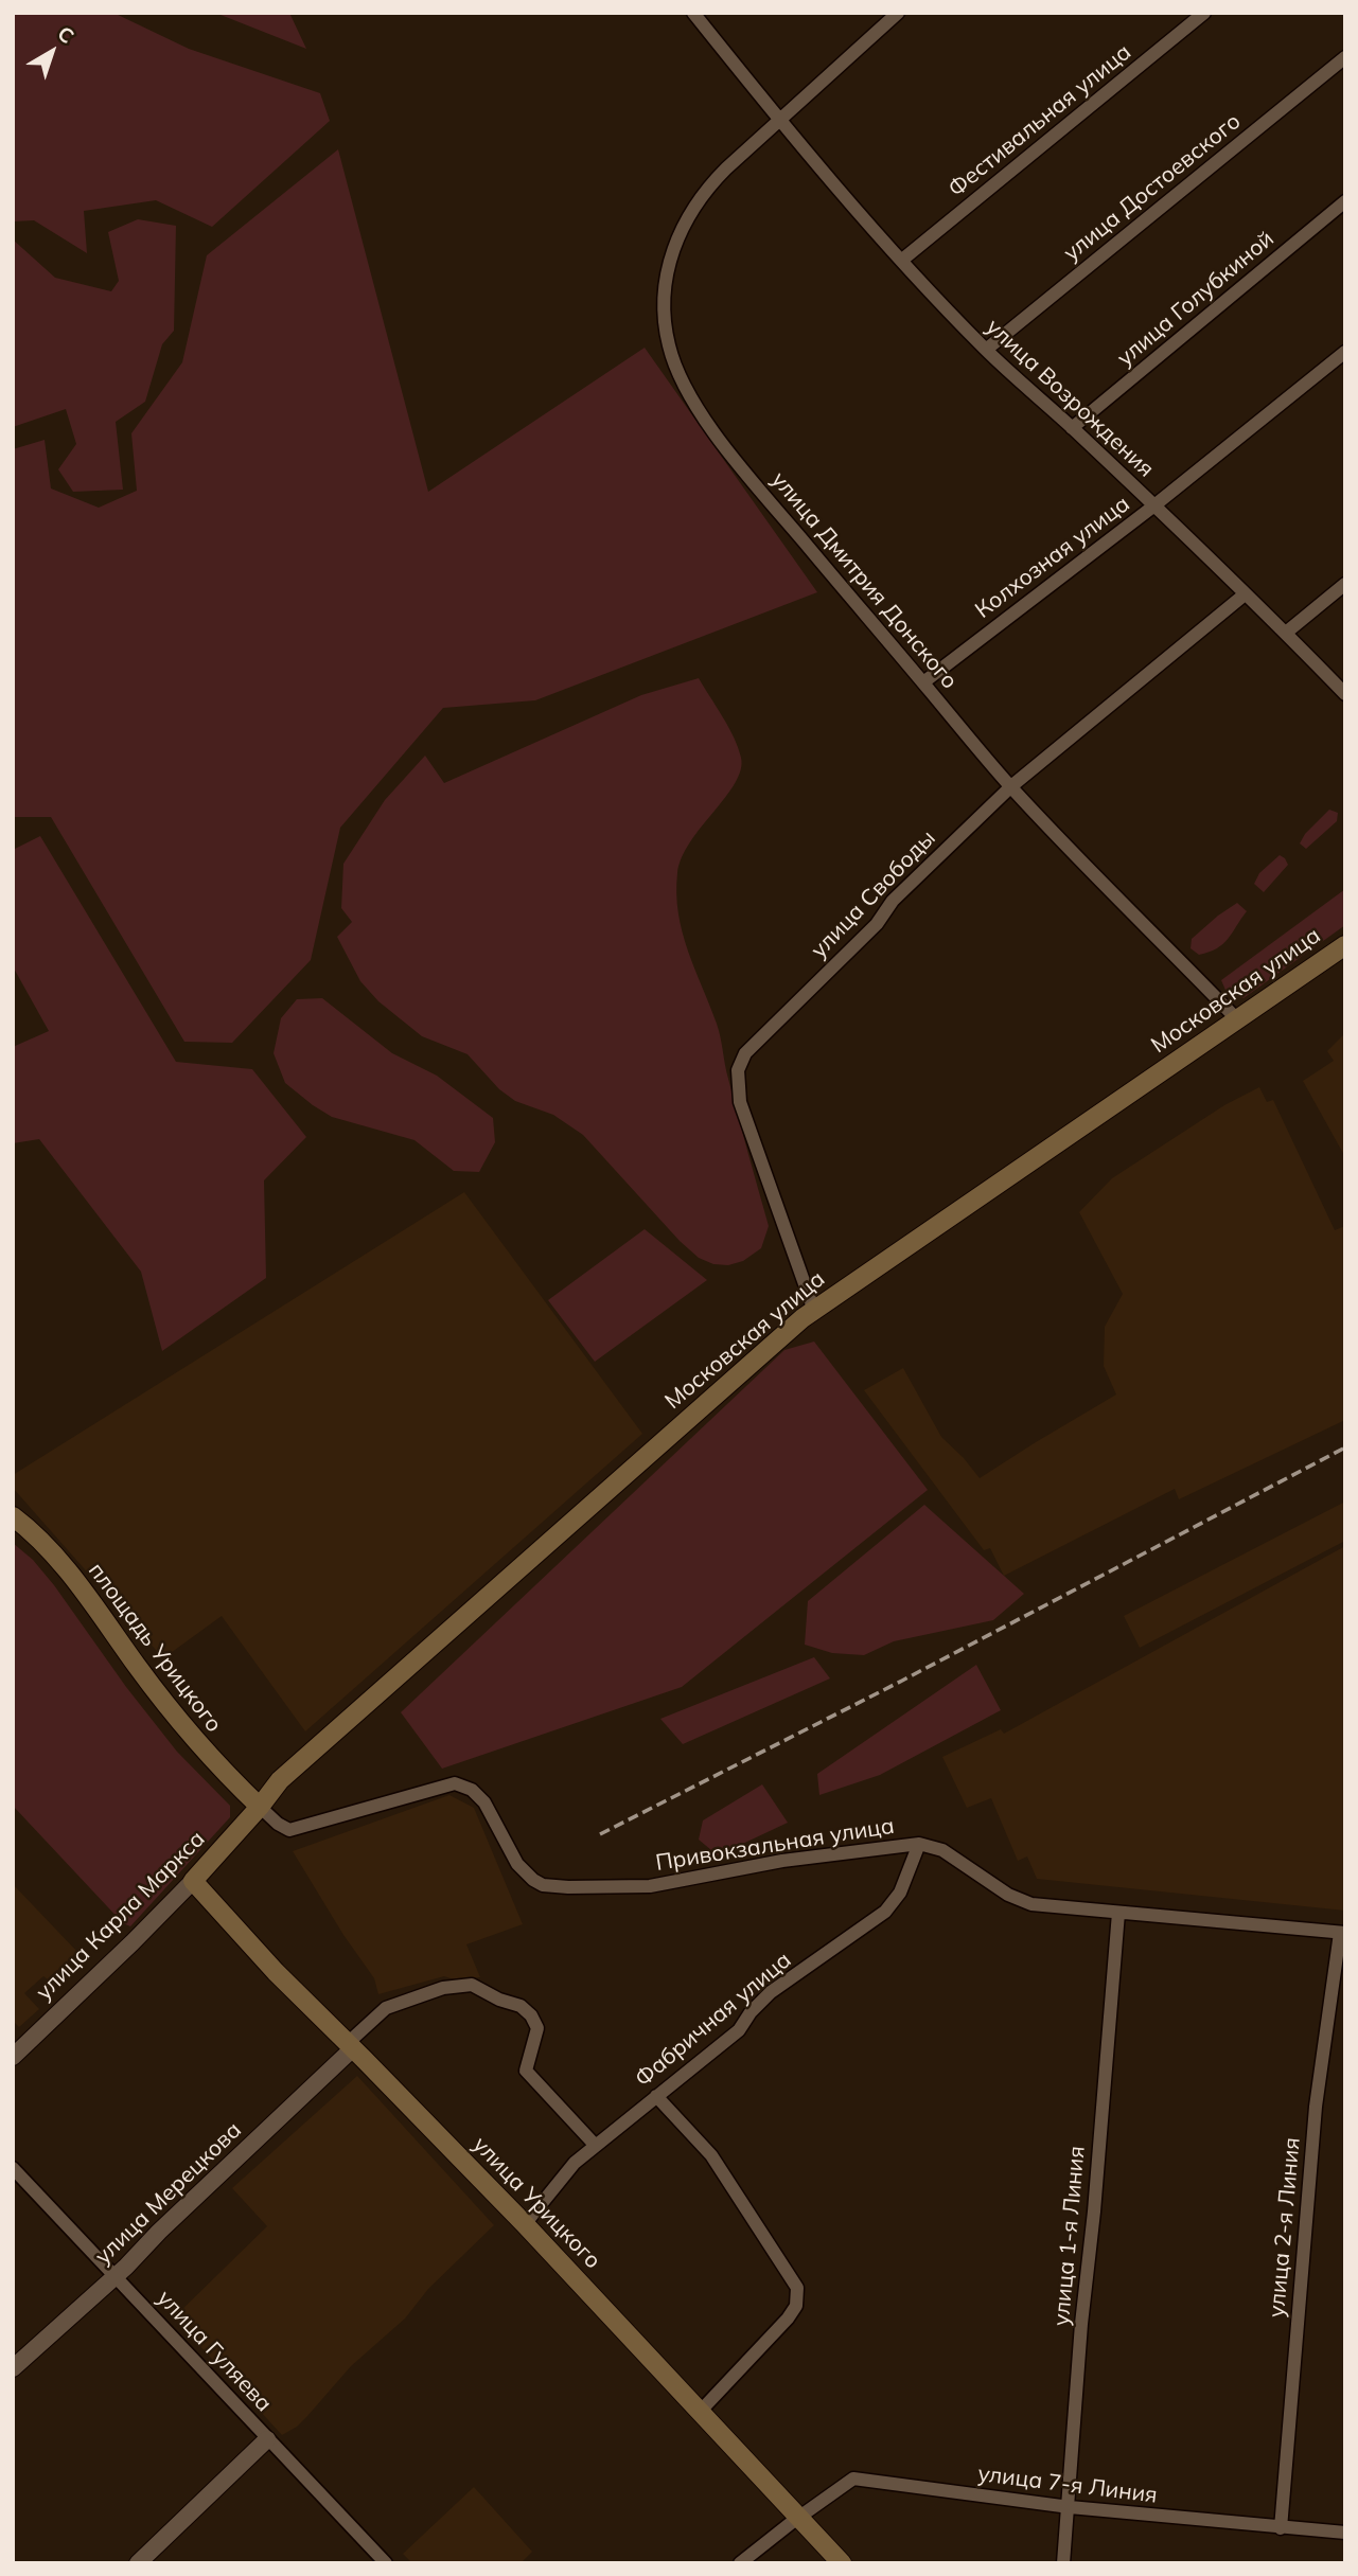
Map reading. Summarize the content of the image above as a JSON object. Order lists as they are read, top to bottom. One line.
{"streets":{"main road":["Московская улица","площадь Урицкого","улица Карла Маркса","улица Урицкого"],"street":["Фестивальная улица","улица Достоевского","улица Голубкиной","улица Возрождения","Колхозная улица","улица Дмитрия Донского","улица Свободы","Привокзальная улица","Фабричная улица","улица Мерецкова","улица 2-я Линия","улица 1-я Линия","улица Гуляева","улица 7-я Линия"]},"crossings":[["Фестивальная улица","улица Возрождения"],["улица Достоевского","улица Возрождения"],["улица Голубкиной","улица Возрождения"],["улица Возрождения","Колхозная улица"],["улица Возрождения","улица Дмитрия Донского"],["улица Возрождения","улица Свободы"],["Колхозная улица","улица Дмитрия Донского"],["улица Дмитрия Донского","улица Свободы"],["улица Дмитрия Донского","Московская улица"],["улица Свободы","Московская улица"],["Московская улица","площадь Урицкого"],["Московская улица","Привокзальная улица"],["Московская улица","улица Карла Маркса"],["площадь Урицкого","Привокзальная улица"],["площадь Урицкого","улица Карла Маркса"],["Привокзальная улица","улица Карла Маркса"],["Привокзальная улица","Фабричная улица"],["Привокзальная улица","улица 2-я Линия"],["Привокзальная улица","улица 1-я Линия"],["улица Карла Маркса","улица Урицкого"],["Фабричная улица","улица Урицкого"],["улица Мерецкова","улица Урицкого"],["улица Мерецкова","улица Гуляева"],["улица Урицкого","улица 7-я Линия"],["улица 2-я Линия","улица 7-я Линия"],["улица 1-я Линия","улица 7-я Линия"]],"north":"top right"}
